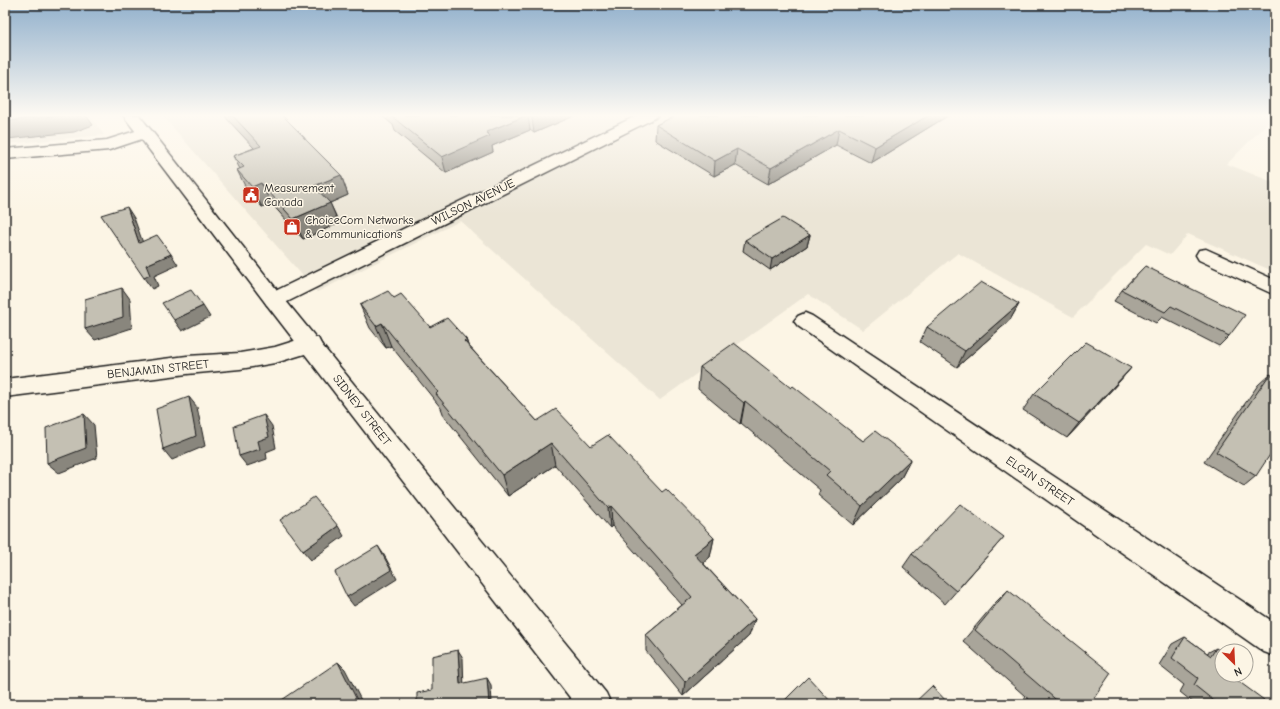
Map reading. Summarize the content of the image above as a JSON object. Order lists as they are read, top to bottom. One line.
{"streets":{"street":["WILSON AVENUE","BENJAMIN STREET","SIDNEY STREET","ELGIN STREET"]},"crossings":[["WILSON AVENUE","SIDNEY STREET"],["BENJAMIN STREET","SIDNEY STREET"]],"places":{"public building":["Measurement Canada"],"shop":["ChoiceCom Networks & Communications"]},"north":"bottom right"}
